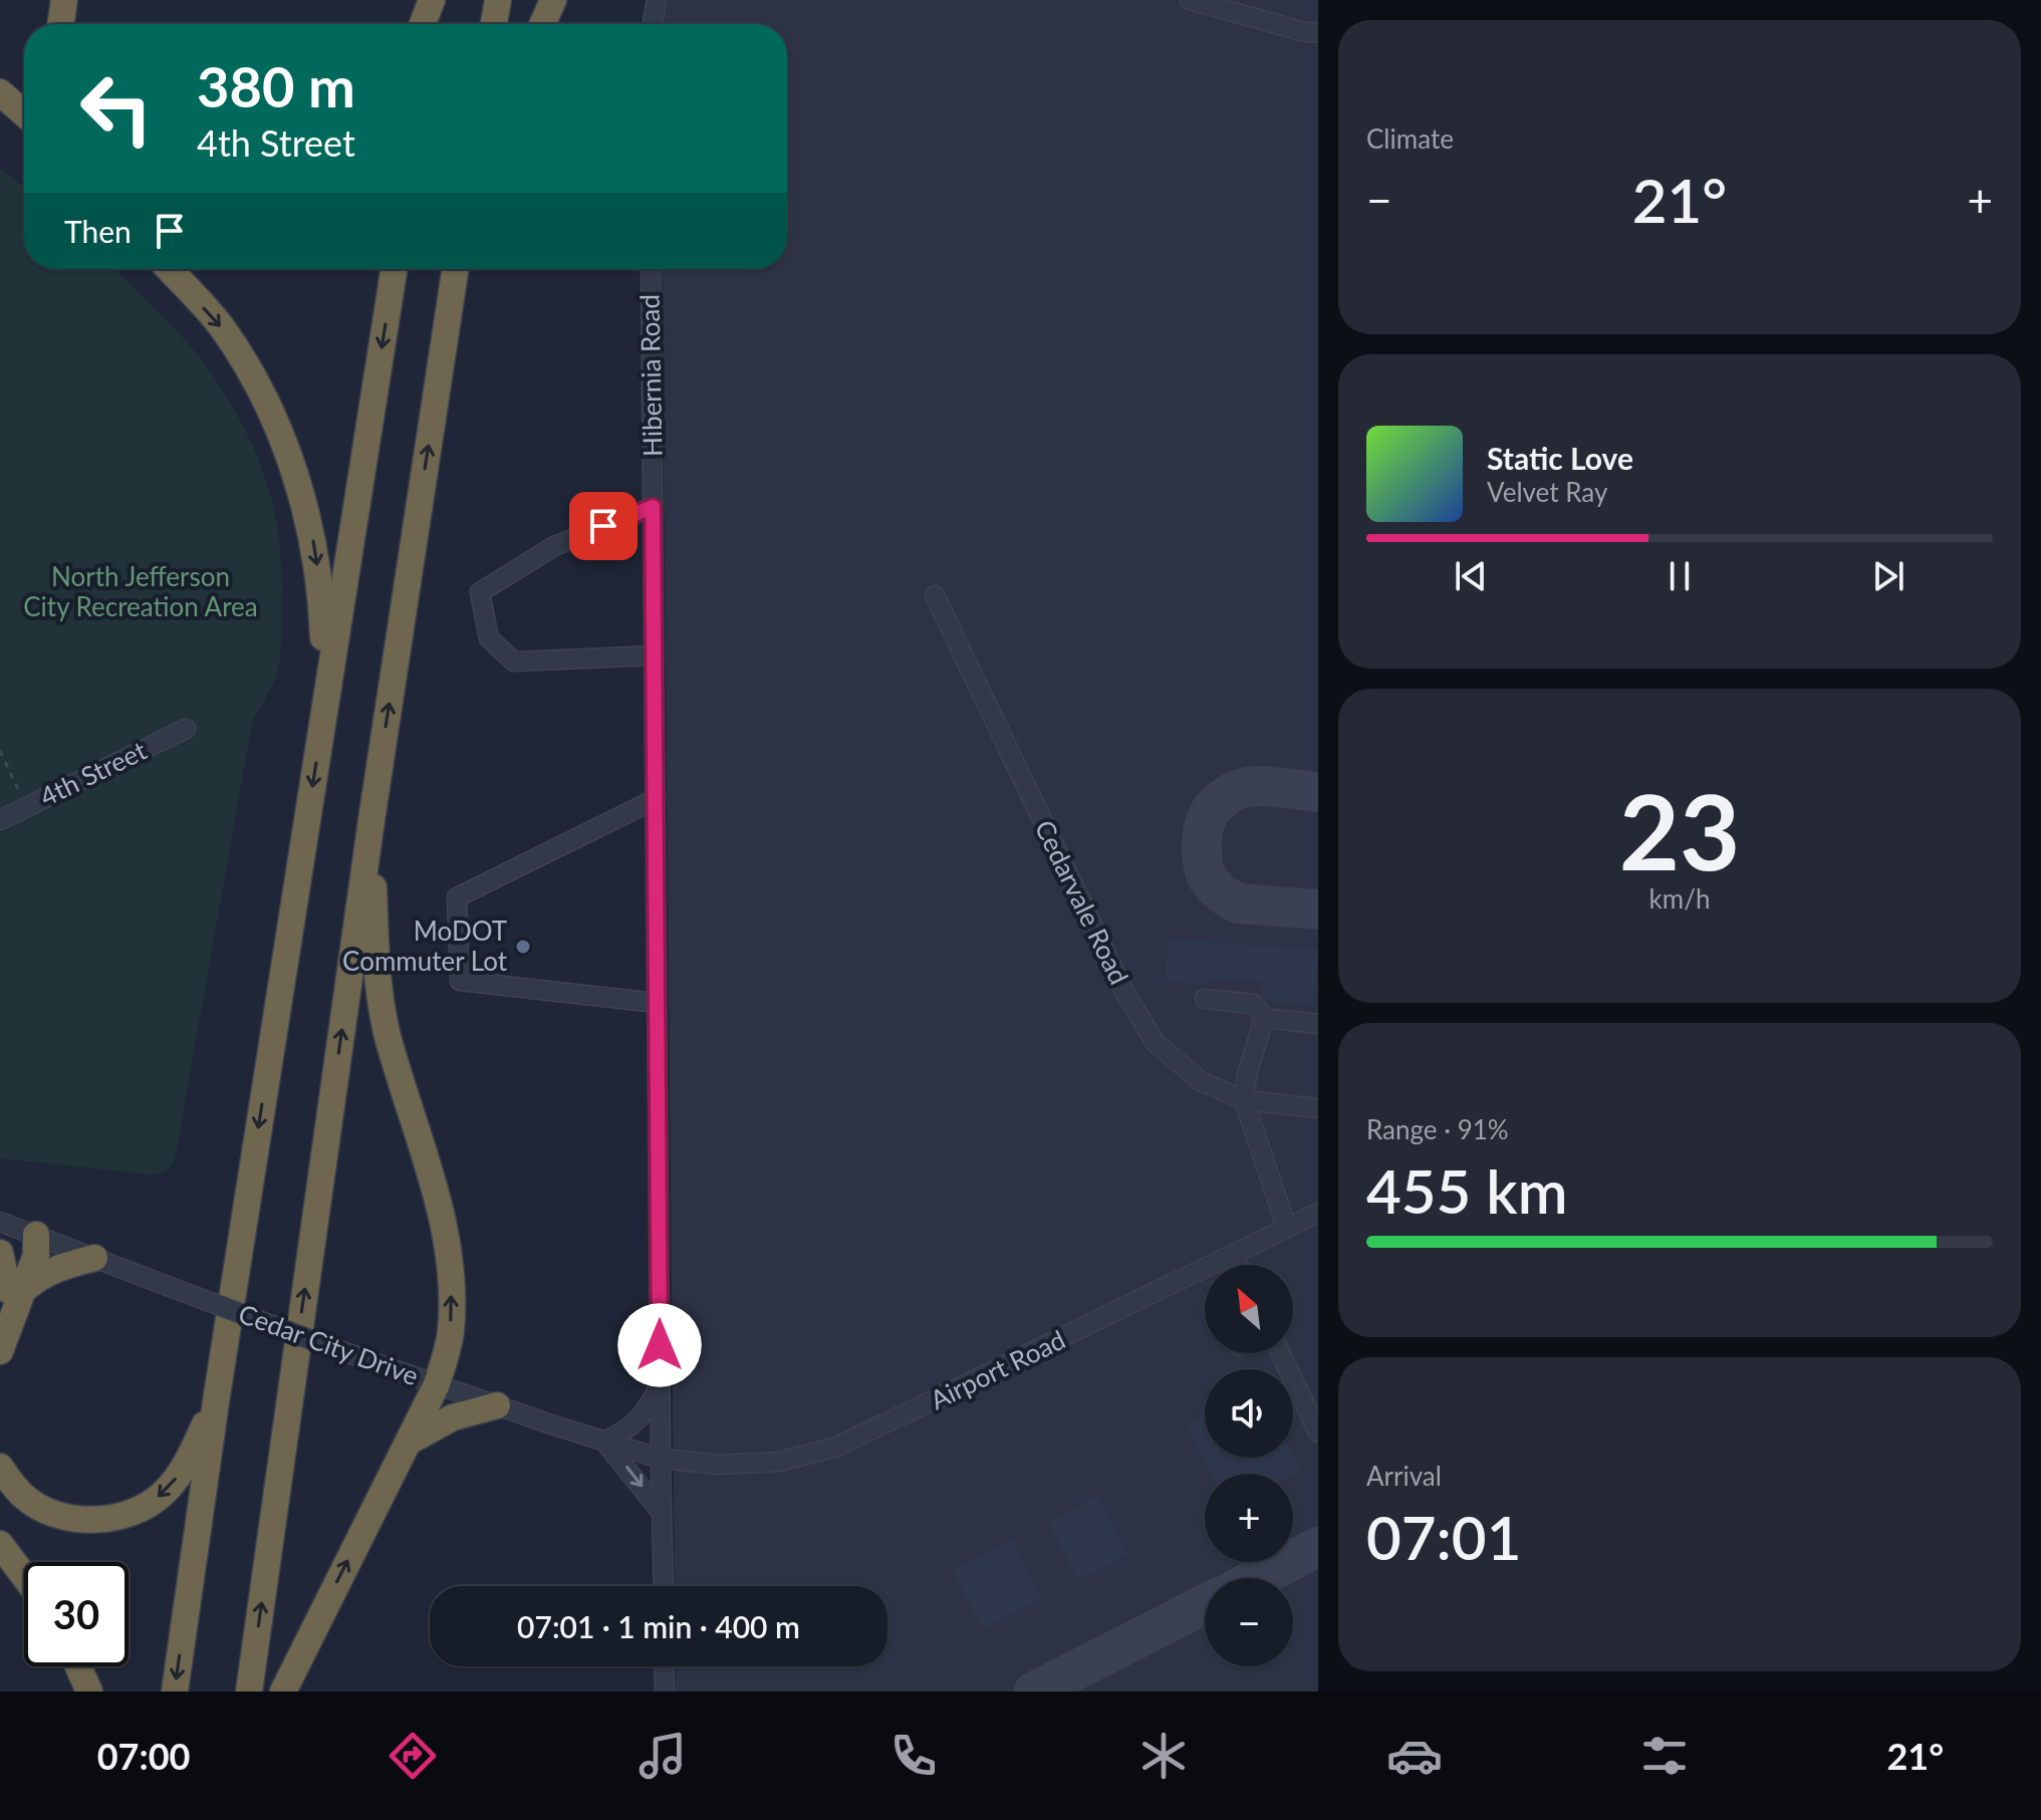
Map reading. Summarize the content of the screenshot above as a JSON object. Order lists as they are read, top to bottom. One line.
{"streets":{"street":["Hibernia Road","4th Street","Cedarvale Road","Cedar City Drive","Airport Road"]},"crossings":[["Hibernia Road","Cedar City Drive"],["Hibernia Road","Airport Road"],["Cedar City Drive","Airport Road"]],"parks":["North Jefferson City Recreation Area"],"places":["MoDOT Commuter Lot"],"north":"top left","page":{"tile":["Climate",["23","km/h"],["Range · 91%","455 km"],["Arrival","07:01"]],"turn":["380 m","4th Street"],"heat":["−","21°","+"],"then":"Then","song":["Static Love","Velvet Ray"],"map_buttons":["+","−"],"limit":"30","trip":"07:01 · 1 min · 400 m","tabs":["07:00","21°"]}}
